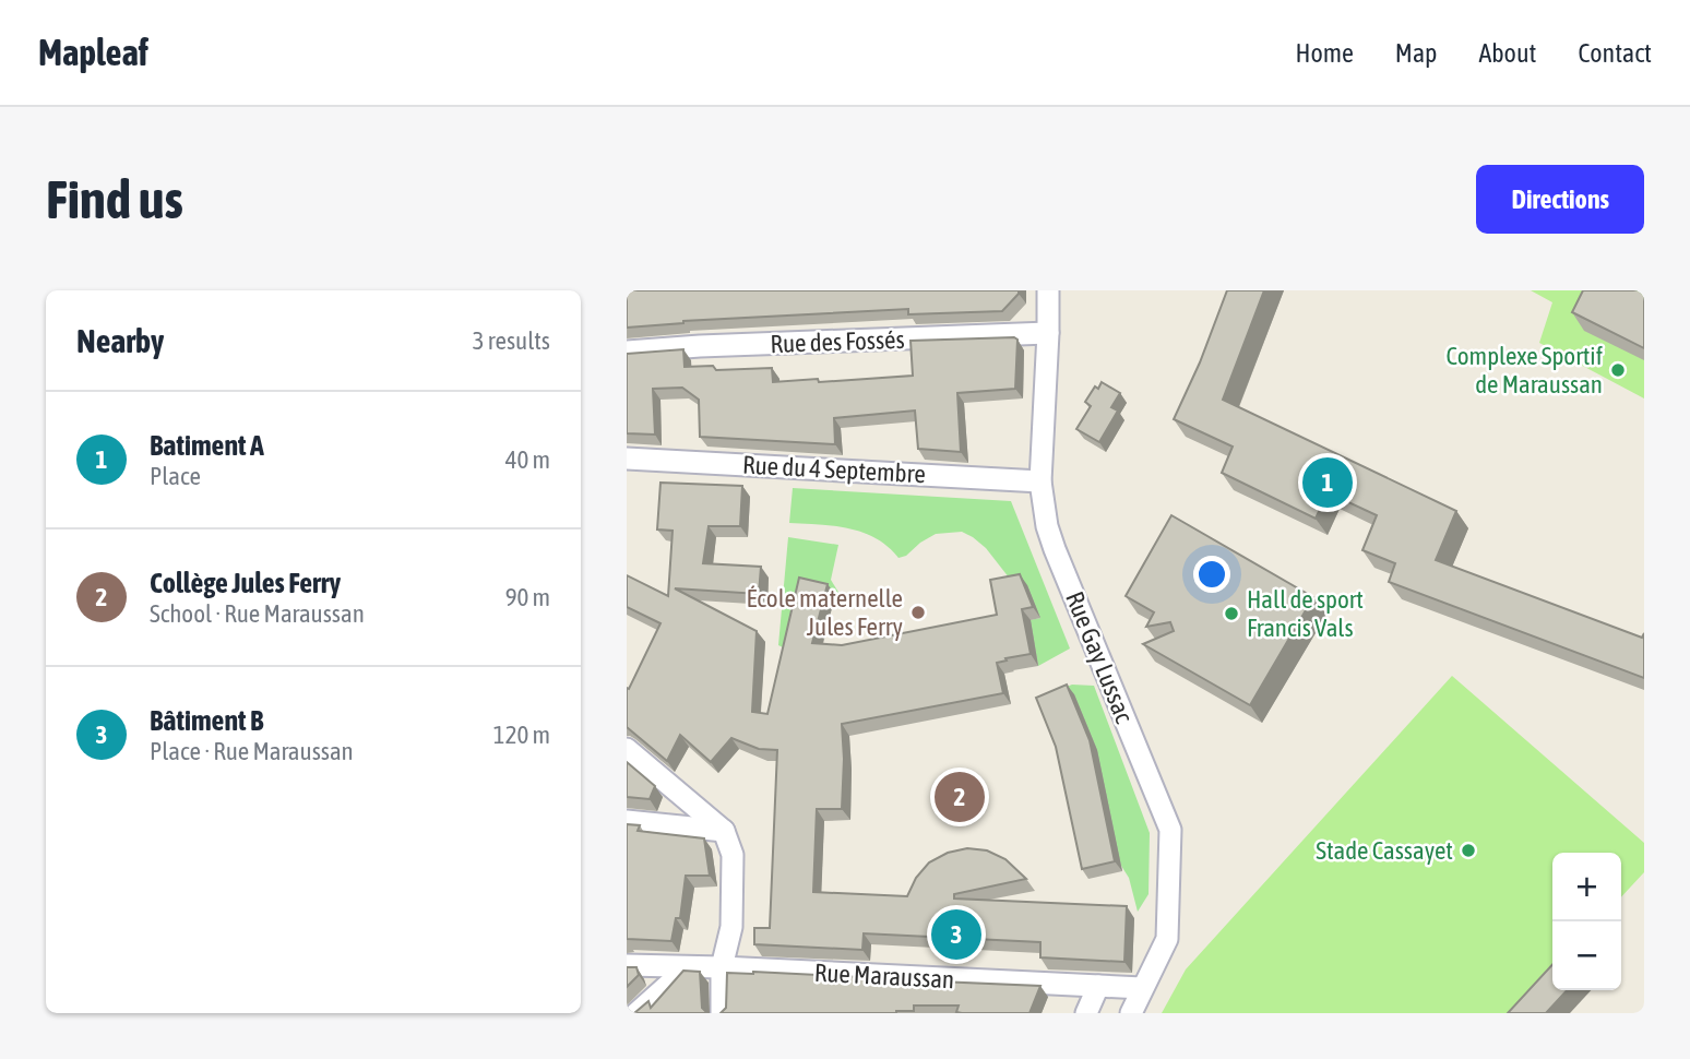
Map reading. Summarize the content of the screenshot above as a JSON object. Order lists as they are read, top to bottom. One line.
{"streets":{"street":["Rue des Fossés","Rue du 4 Septembre","Rue Gay Lussac","Rue Maraussan"]},"crossings":[["Rue des Fossés","Rue Gay Lussac"],["Rue du 4 Septembre","Rue Gay Lussac"],["Rue Gay Lussac","Rue Maraussan"]],"places":["Complexe Sportif de Maraussan","École maternelle Jules Ferry","Hall de sport Francis Vals","Stade Cassayet"],"page":{"header":"Mapleaf","nav":["Home","Map","About","Contact"],"buttons":"Directions","title":"Find us","heading":["Nearby","3 results"],"list":[{"mark":"1","name":"Batiment A","note":"Place","value":"40 m"},{"mark":"2","name":"Collège Jules Ferry","note":"School · Rue Maraussan","value":"90 m"},{"mark":"3","name":"Bâtiment B","note":"Place · Rue Maraussan","value":"120 m"}],"pins":["1","2","3"],"map_buttons":["+","−"]}}
